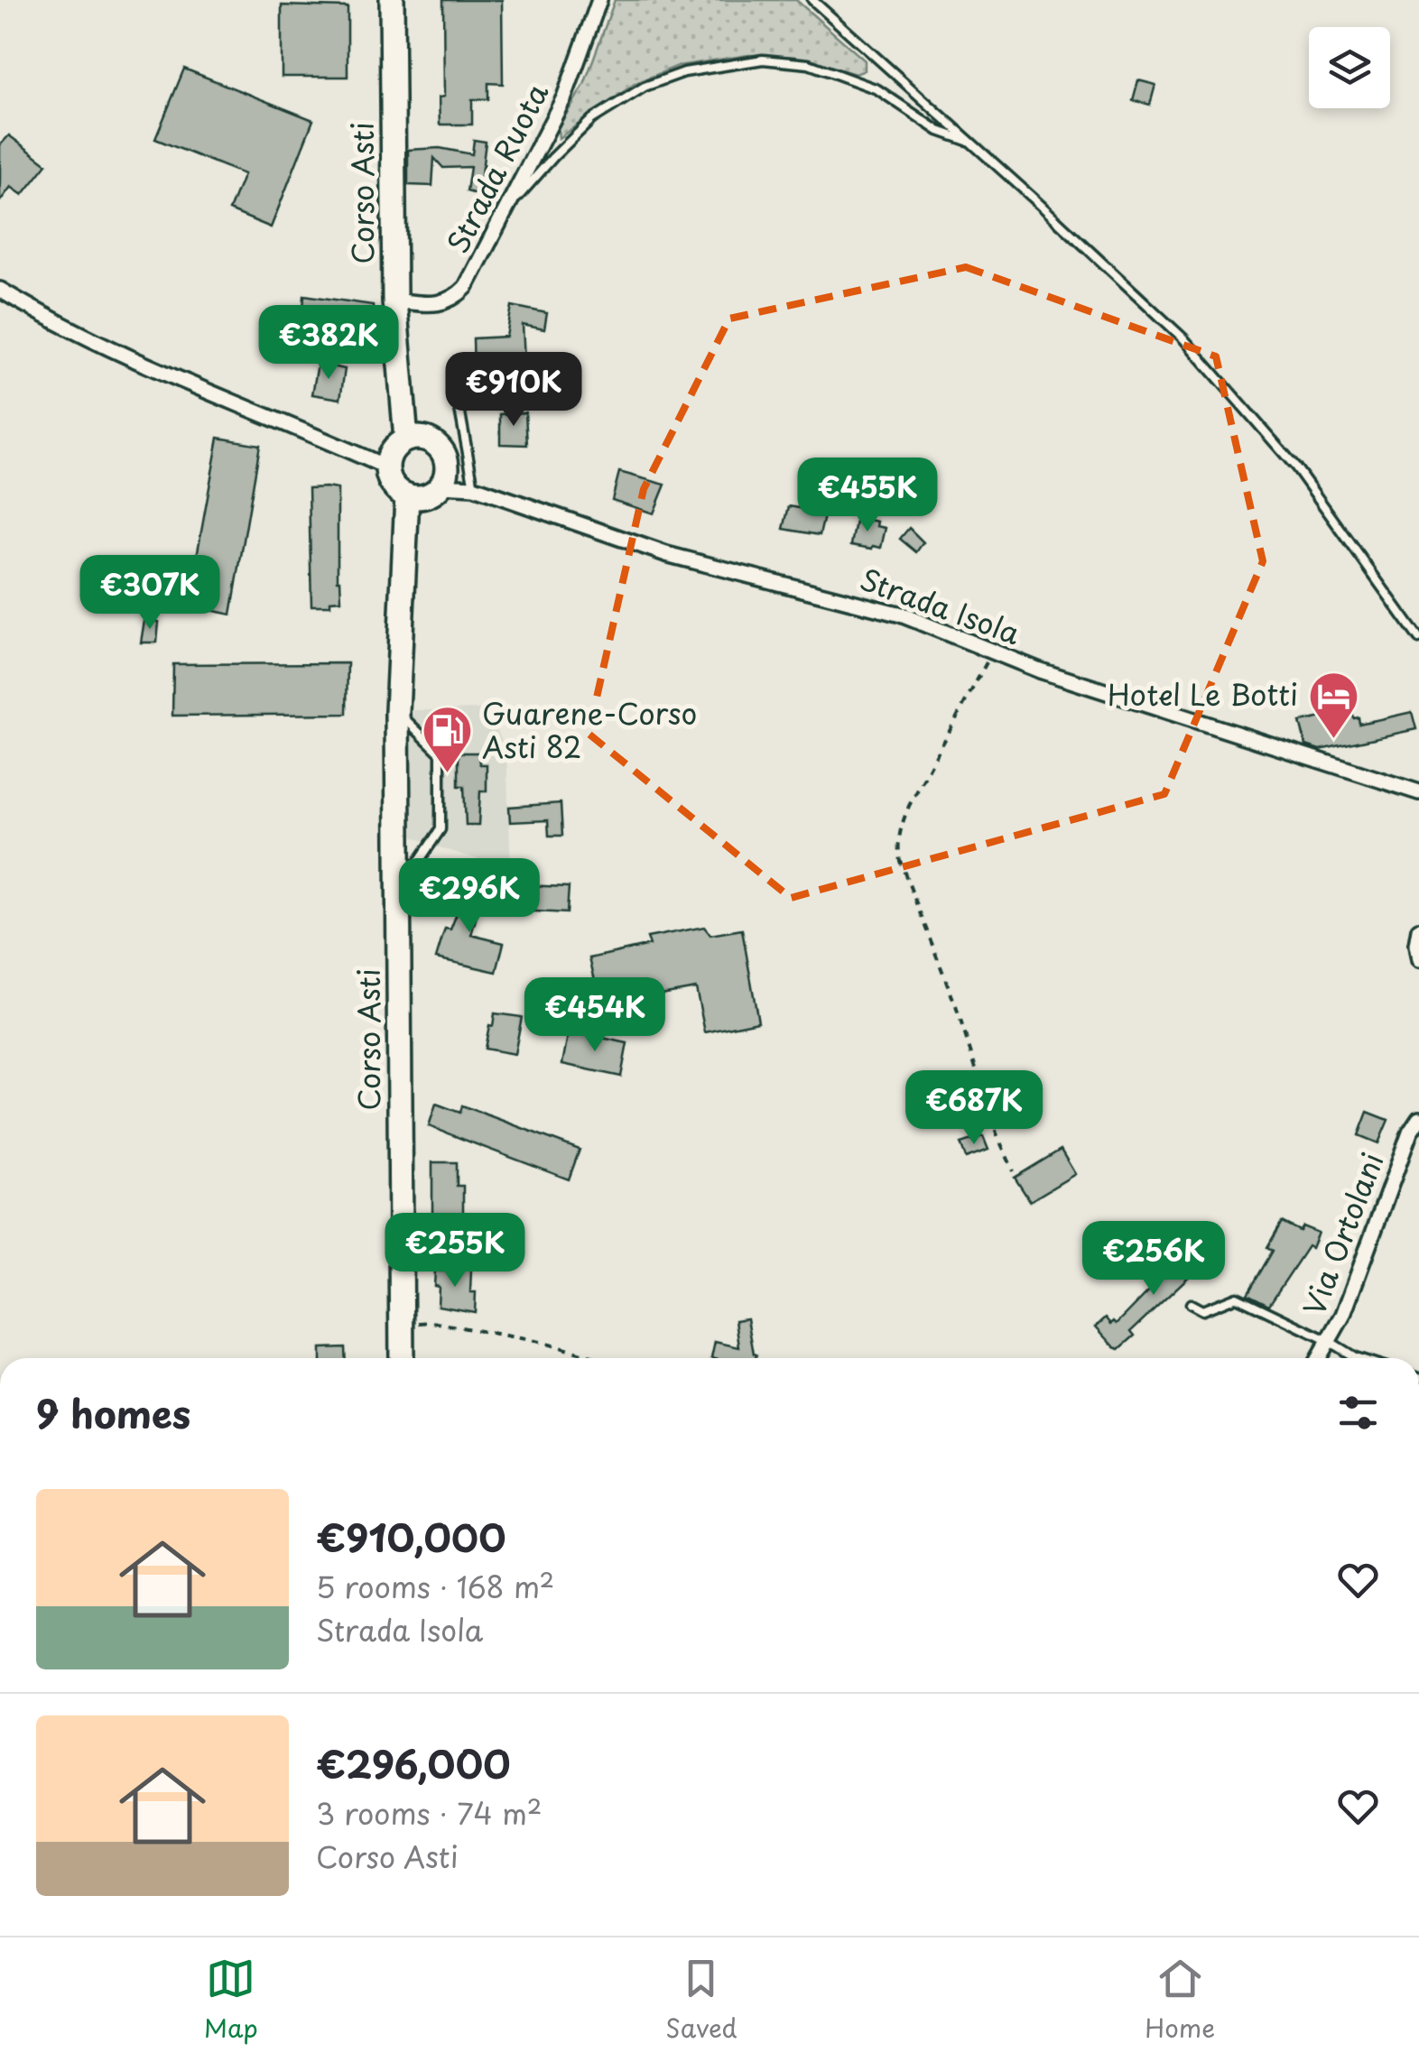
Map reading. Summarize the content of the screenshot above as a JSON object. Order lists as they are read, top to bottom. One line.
{"streets":{"main road":["Corso Asti"],"street":["Strada Ruota","Strada Isola","Via Ortolani"]},"crossings":[["Strada Ruota","Corso Asti"],["Corso Asti","Strada Isola"]],"places":{"hotel":["Hotel Le Botti"],"fuel station":["Guarene-Corso Asti 82"]},"page":{"price":["€382K","€910K","€455K","€307K","€296K","€454K","€687K","€255K","€256K"],"heading":"9 homes","list":[{"name":"€910,000","note":"5 rooms · 168 m² · Strada Isola"},{"name":"€296,000","note":"3 rooms · 74 m² · Corso Asti"}],"tabs":["Map","Saved","Home"]}}
